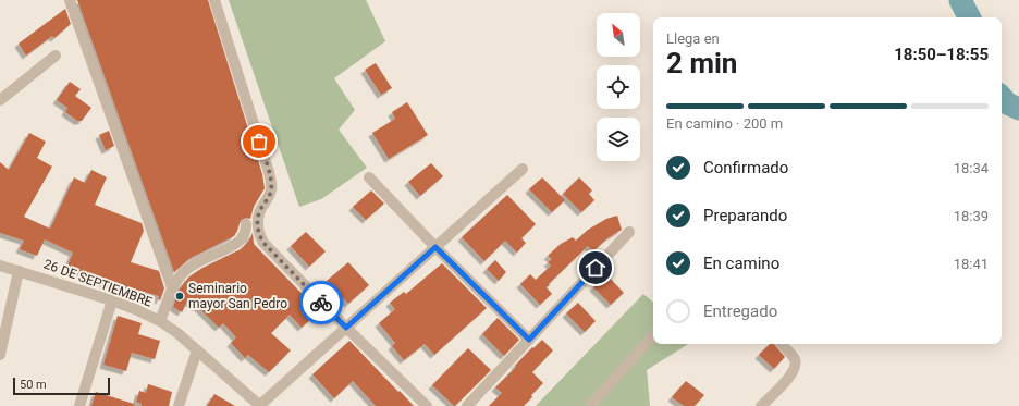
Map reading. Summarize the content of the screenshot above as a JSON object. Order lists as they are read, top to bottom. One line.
{"streets":{"street":["26 DE SEPTIEMBRE"]},"places":["Seminario mayor San Pedro"],"scale_bar":"50 m","north":"top left","page":{"heading":["2 min","Llega en","18:50–18:55"],"bar":"En camino · 200 m","list":[["Confirmado","18:34"],["Preparando","18:39"],["En camino","18:41"],"Entregado"],"scale":"50 m"}}
